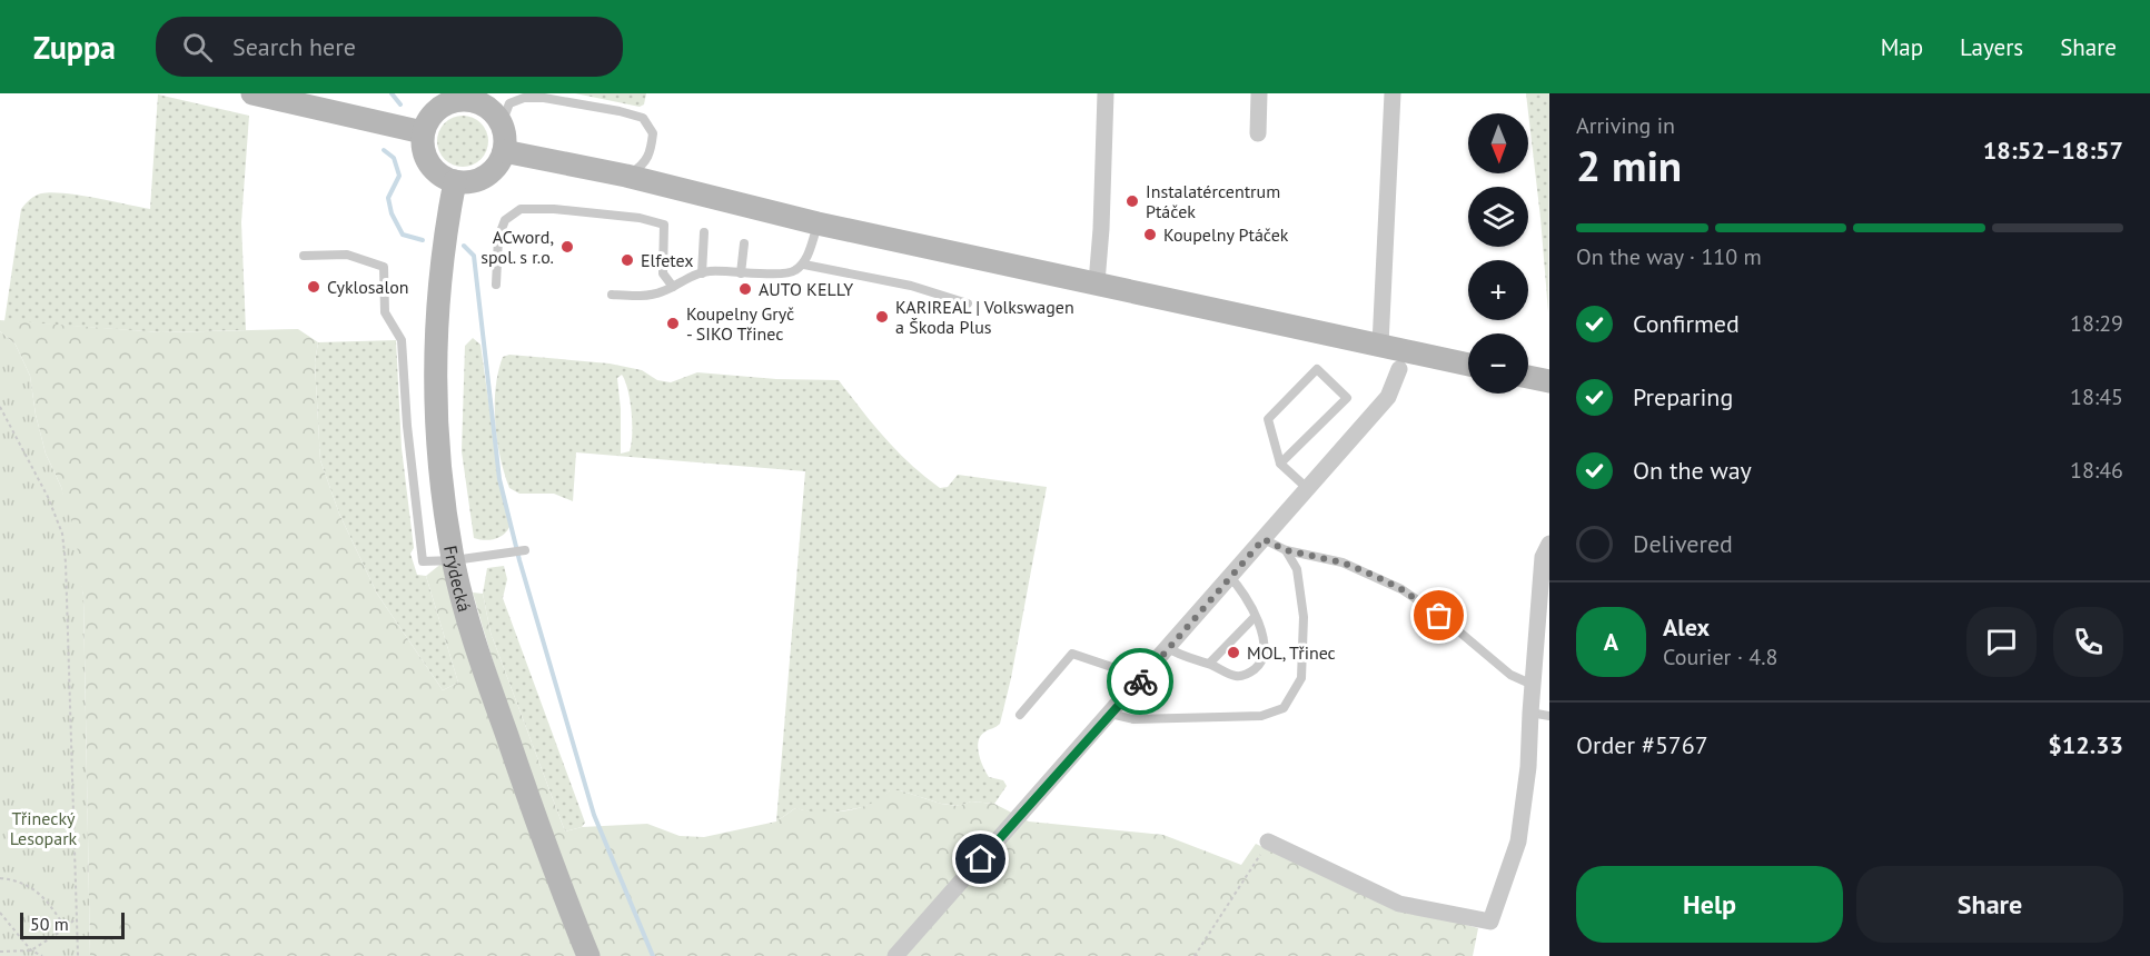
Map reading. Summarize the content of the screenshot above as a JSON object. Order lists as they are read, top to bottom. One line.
{"streets":{"main road":["Frýdecká"]},"parks":["Třinecký Lesopark"],"places":["Instalatércentrum Ptáček","Koupelny Ptáček","ACword, spol. s r.o.","Elfetex","Cyklosalon","AUTO KELLY","KARIREAL | Volkswagen a Škoda Plus","Koupelny Gryč - SIKO Třinec","MOL, Třinec"],"scale_bar":"50 m","north":"bottom","page":{"header":"Zuppa","search":"Search here","nav":["Map","Layers","Share"],"heading":["2 min","Arriving in","18:52–18:57"],"panel":["Alex","Courier · 4.8","Order #5767","$12.33"],"map_buttons":["+","−"],"bar":"On the way · 110 m","list":[["Confirmed","18:29"],["Preparing","18:45"],["On the way","18:46"],"Delivered"],"round":"A","buttons":["Help","Share"],"scale":"50 m"}}
